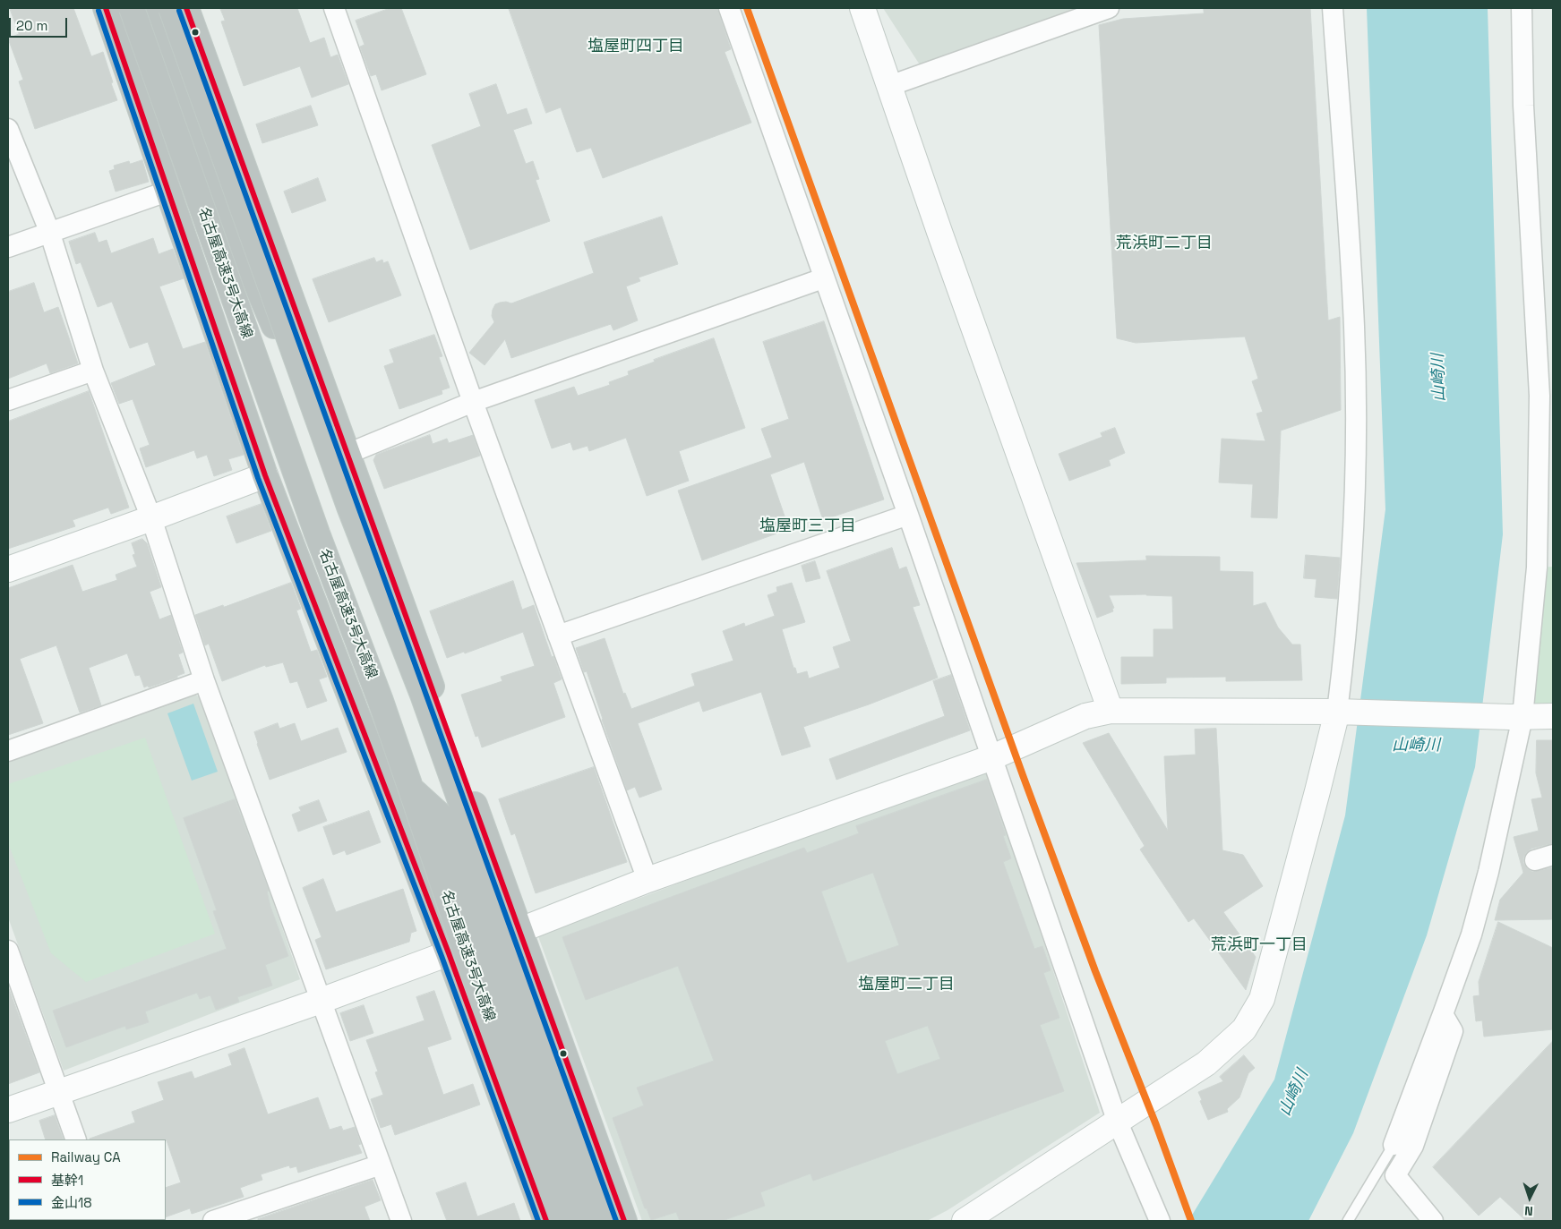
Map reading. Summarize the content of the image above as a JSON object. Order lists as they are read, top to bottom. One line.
{"streets":{"highway":["名古屋高速3号大高線"]},"districts":["塩屋町四丁目","荒浜町二丁目","塩屋町三丁目","荒浜町一丁目","塩屋町二丁目"],"water":["山崎川"],"lines":["rail line CA","transit line 基幹1","transit line 金山18"],"legend":["Railway CA","基幹1","金山18"],"scale_bar":"20 m","north":"bottom"}
